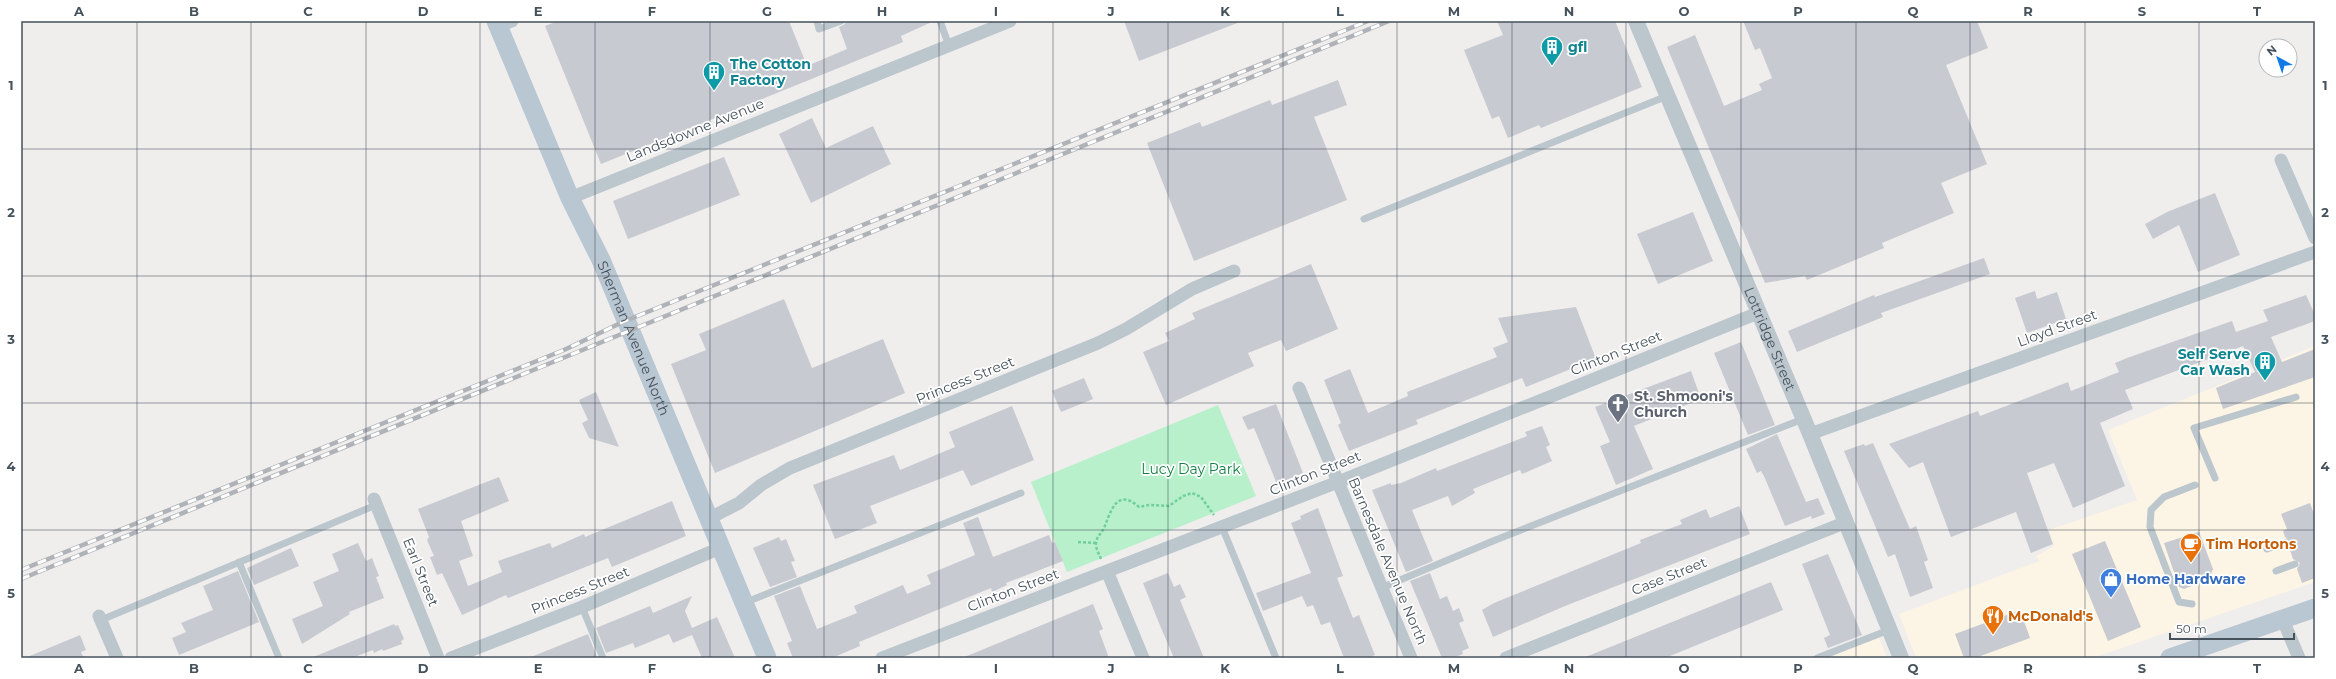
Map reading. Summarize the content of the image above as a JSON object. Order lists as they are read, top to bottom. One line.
{"streets":{"main road":["Sherman Avenue North"],"street":["Landsdowne Avenue","Lloyd Street","Lottridge Street","Clinton Street","Princess Street","Barnesdale Avenue North","Earl Street","Case Street"]},"crossings":[["Landsdowne Avenue","Sherman Avenue North"],["Lloyd Street","Lottridge Street"],["Sherman Avenue North","Princess Street"],["Lottridge Street","Clinton Street"],["Lottridge Street","Case Street"],["Clinton Street","Barnesdale Avenue North"]],"parks":["Lucy Day Park"],"places":{"building":["gfl","The Cotton Factory","Self Serve Car Wash"],"church":["St. Shmooni's Church"],"cafe":["Tim Hortons"],"shop":["Home Hardware"],"restaurant":["McDonald's"]},"scale_bar":"50 m","north":"top left","grid":{"columns":["A","B","C","D","E","F","G","H","I","J","K","L","M","N","O","P","Q","R","S","T"],"rows":["1","2","3","4","5"]}}
